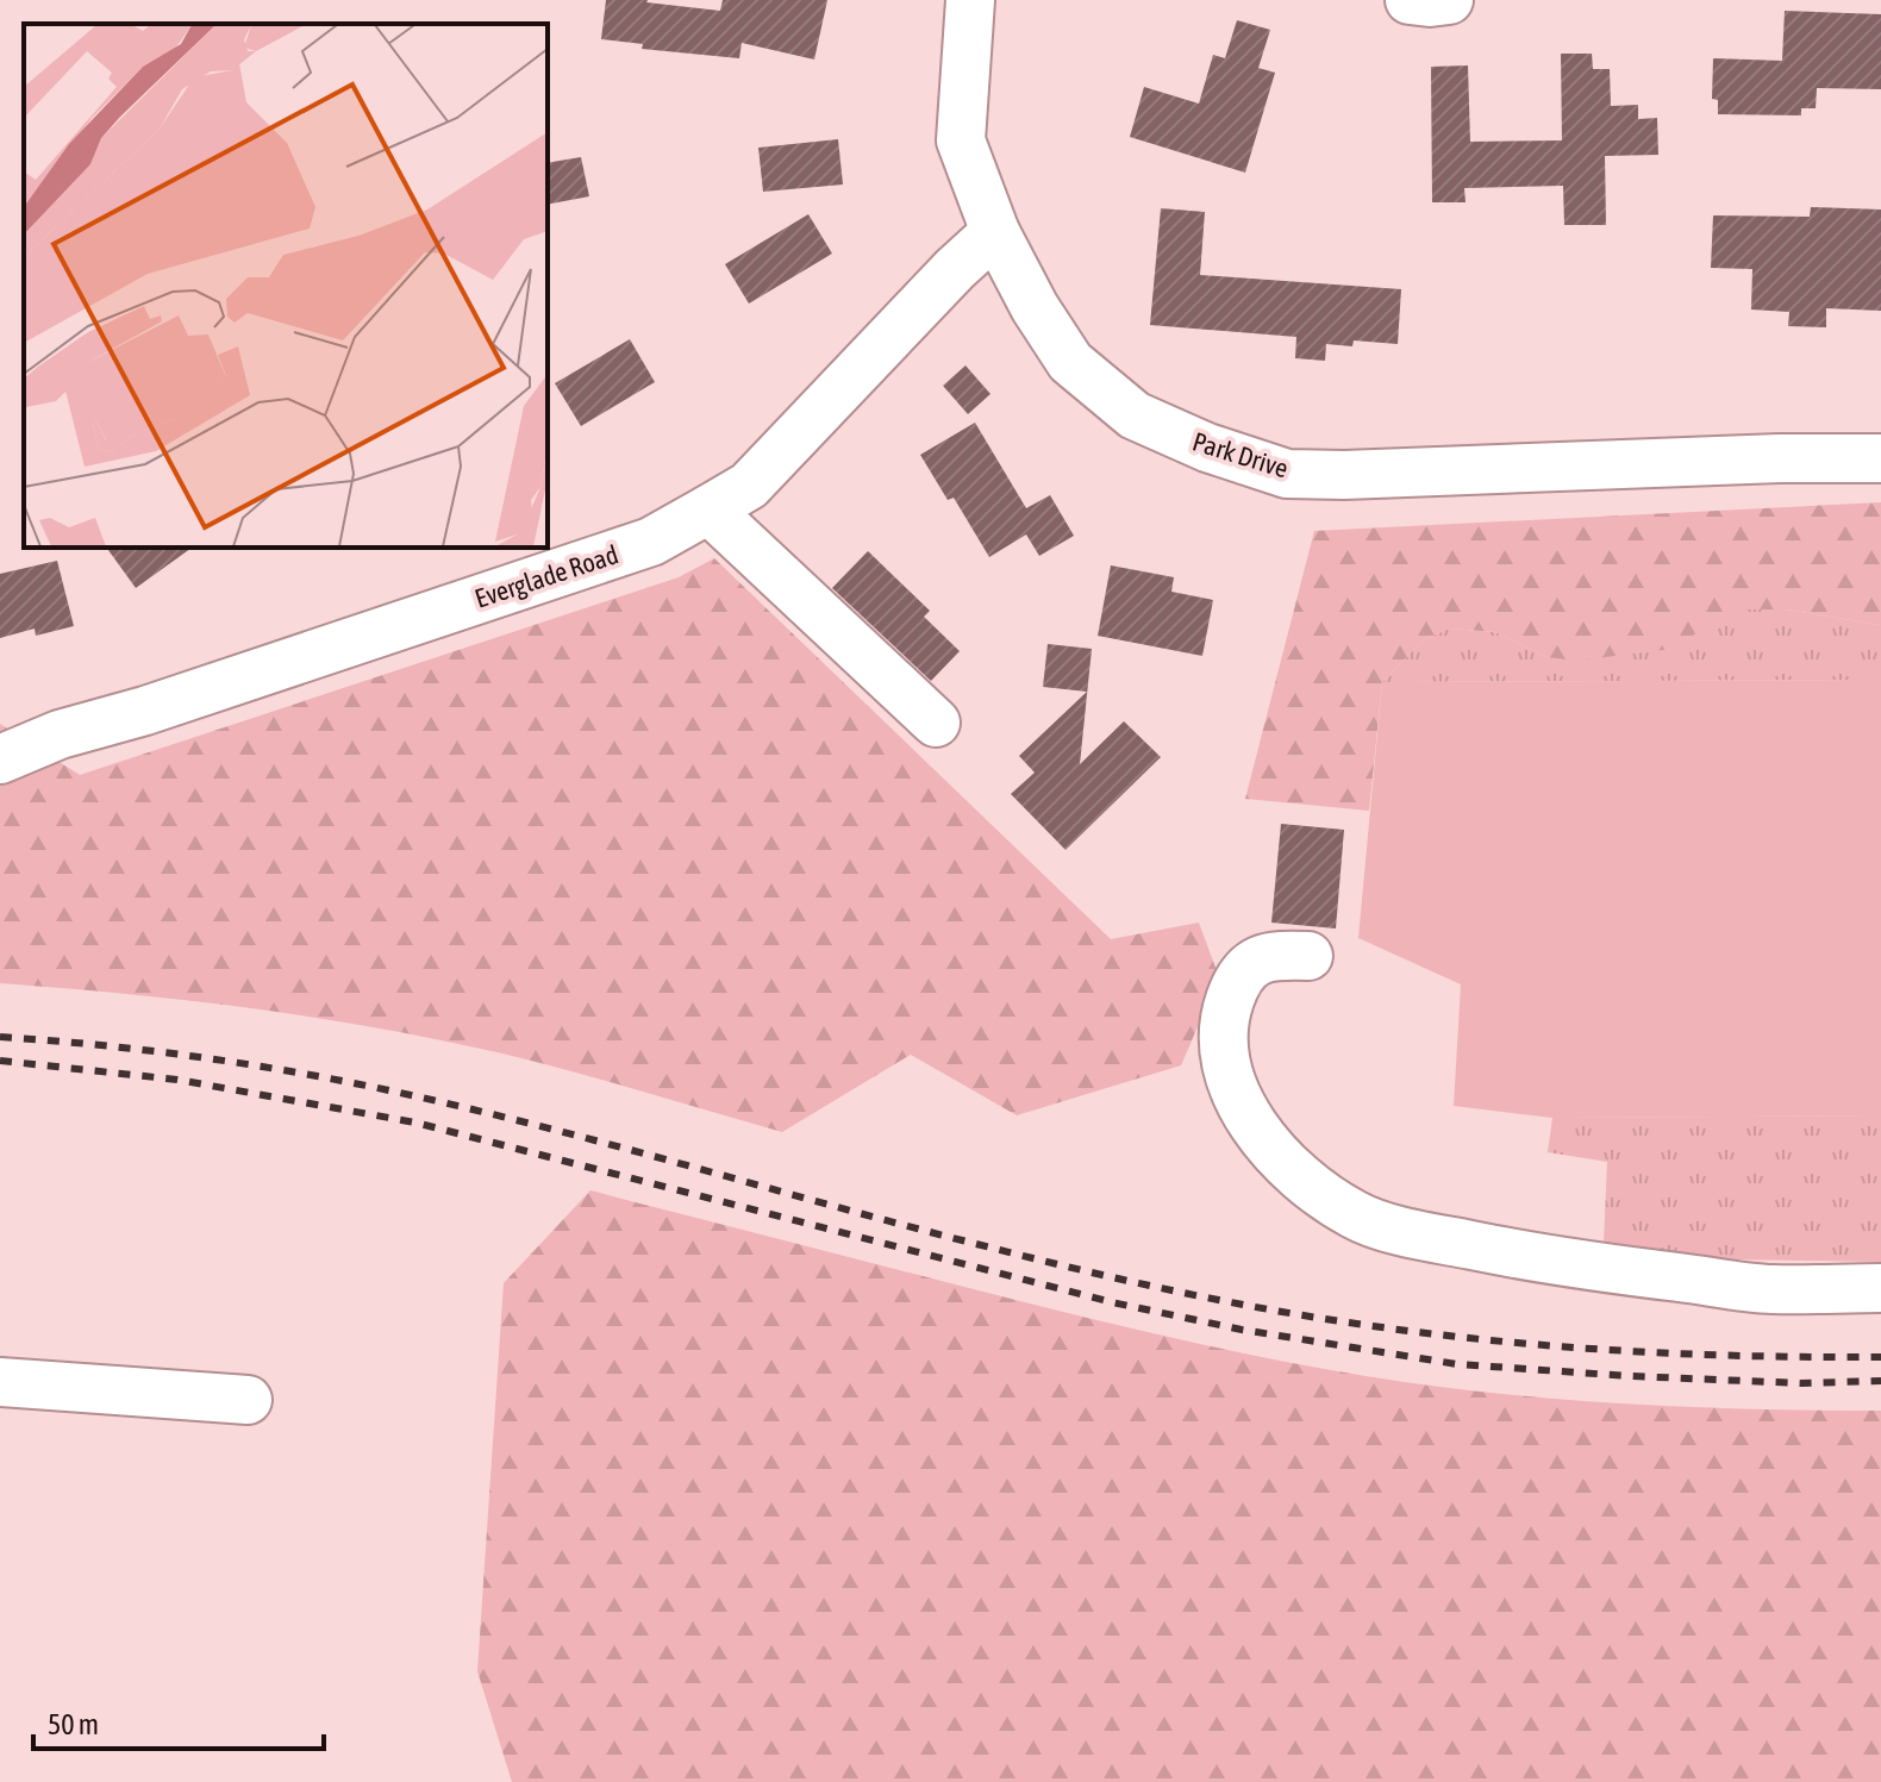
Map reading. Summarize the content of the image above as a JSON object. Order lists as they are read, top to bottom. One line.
{"streets":{"street":["Park Drive","Everglade Road"]},"crossings":[["Park Drive","Everglade Road"]],"scale_bar":"50 m"}
